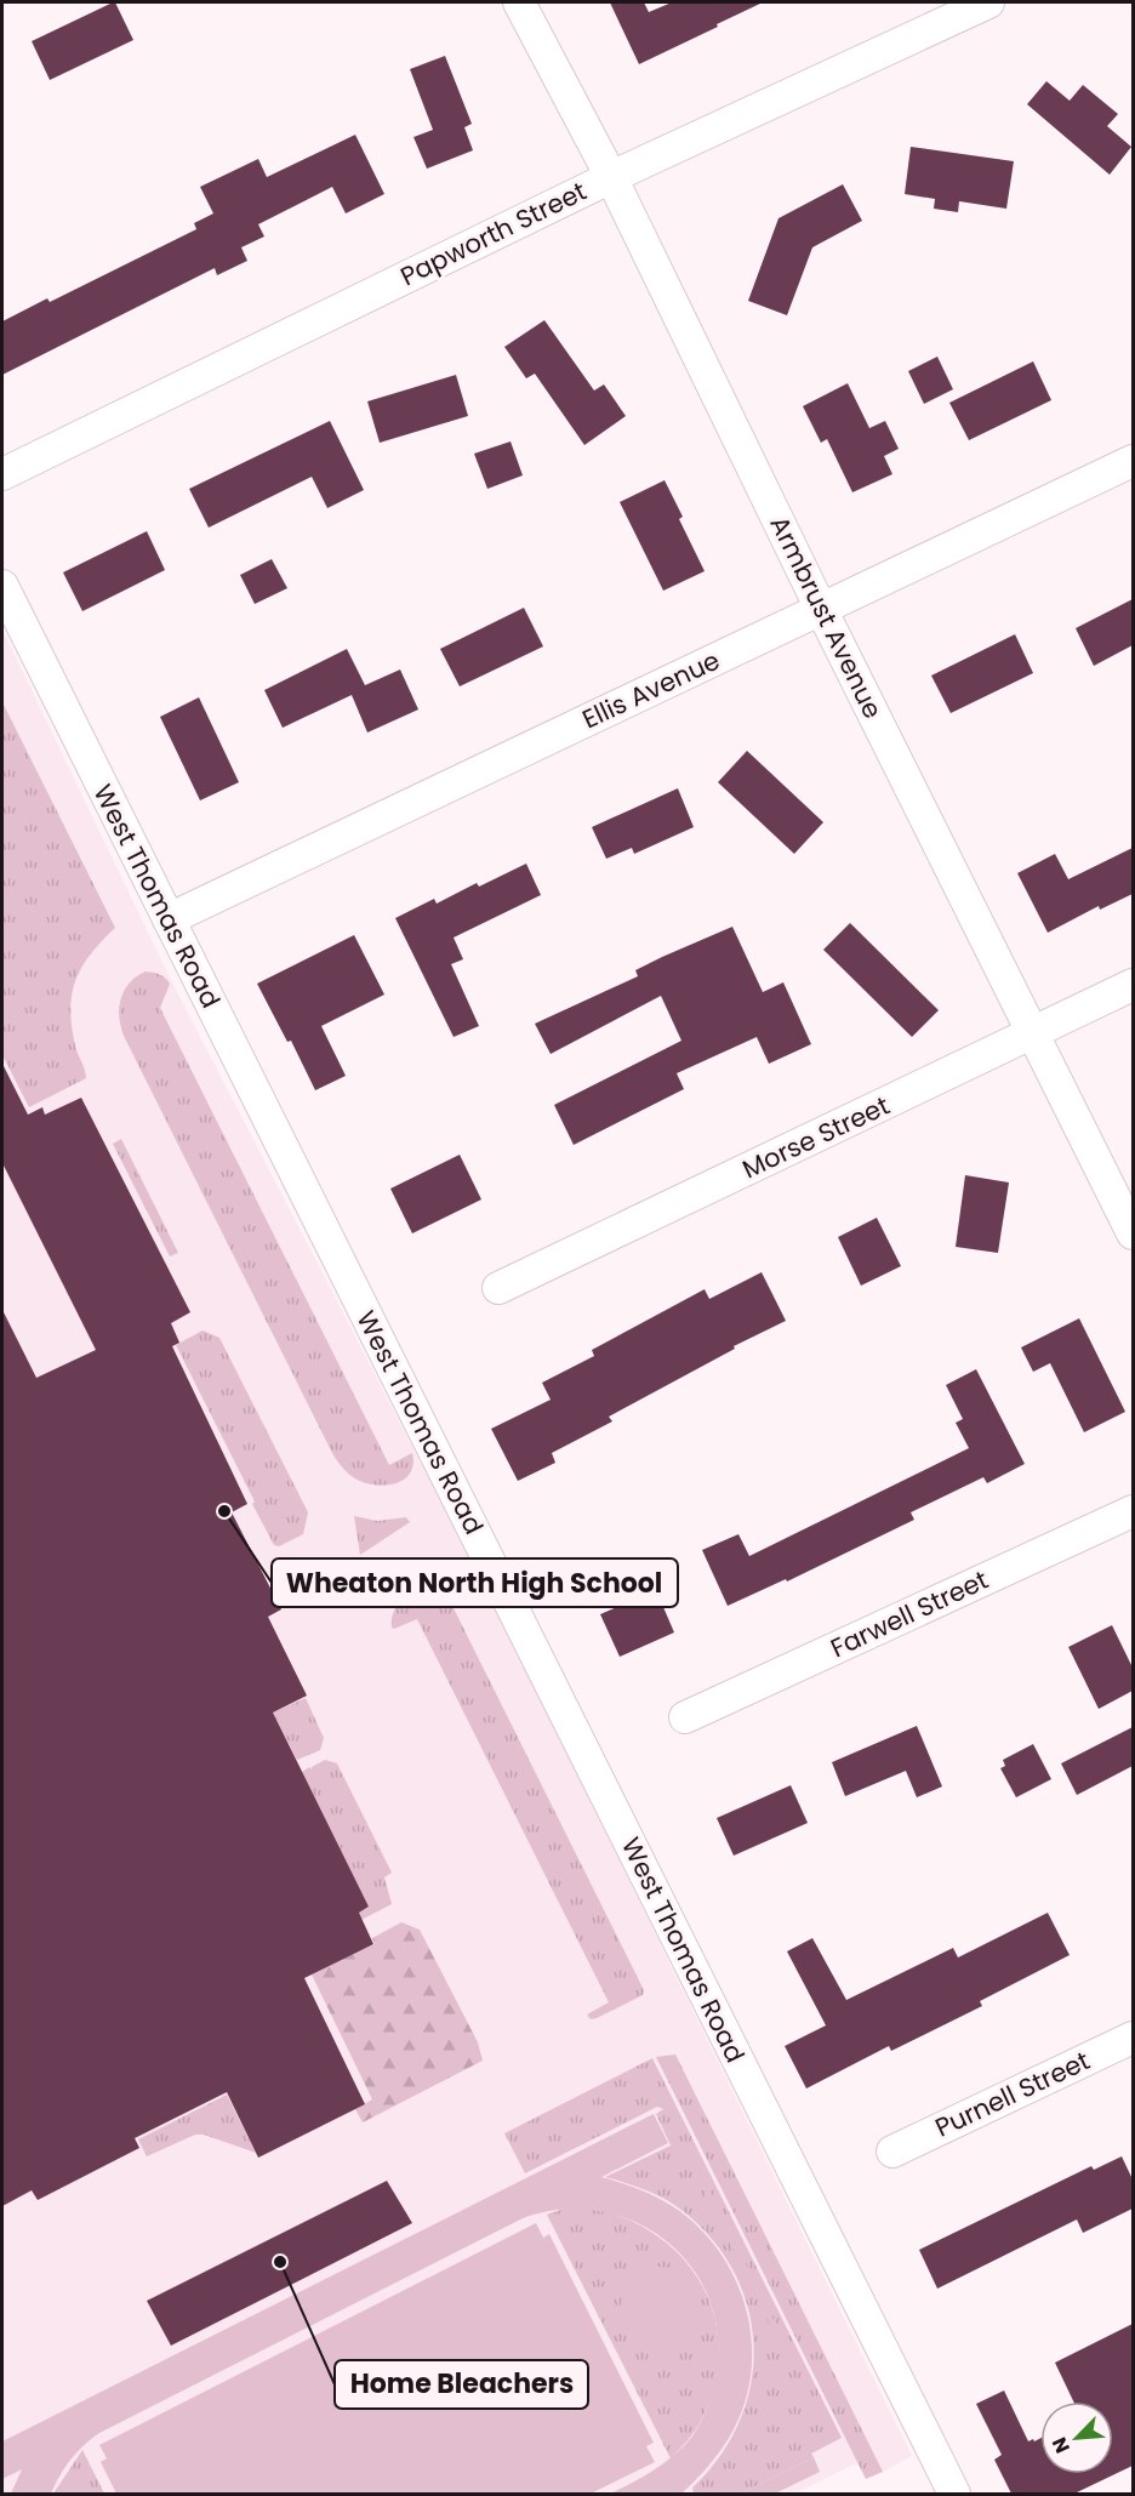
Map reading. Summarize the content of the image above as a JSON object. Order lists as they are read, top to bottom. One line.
{"streets":{"street":["Papworth Street","Armbrust Avenue","Ellis Avenue","West Thomas Road","Morse Street","Farwell Street","Purnell Street"]},"crossings":[["Papworth Street","Armbrust Avenue"],["Armbrust Avenue","Ellis Avenue"],["Armbrust Avenue","Morse Street"],["Ellis Avenue","West Thomas Road"]],"places":["Wheaton North High School","Home Bleachers"],"north":"bottom left"}
